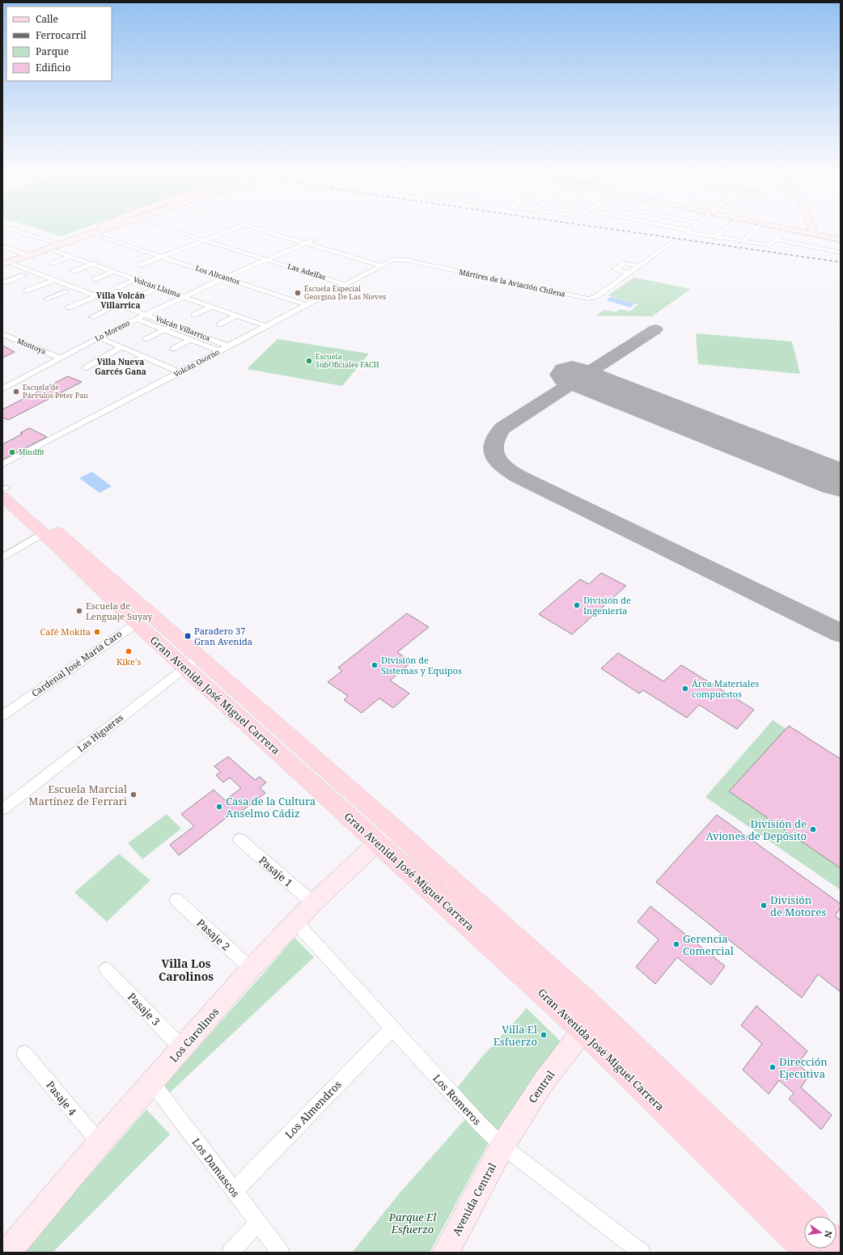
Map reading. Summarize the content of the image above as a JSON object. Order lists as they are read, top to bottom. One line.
{"streets":{"main road":["Gran Avenida José Miguel Carrera","Los Carolinos","Central","Avenida Central"],"street":["Las Adelfas","Los Alicantos","Mártires de la Aviación Chilena","Volcán Llaima","Volcán Villarrica","Lo Moreno","Montoya","Volcán Osorno","Cardenal José María Caro","Las Higueras","Pasaje 1","Pasaje 2","Pasaje 3","Pasaje 4","Los Romeros","Los Almendros","Los Damascos"]},"crossings":[["Las Adelfas","Lo Moreno"],["Las Adelfas","Volcán Osorno"],["Los Alicantos","Lo Moreno"],["Los Alicantos","Volcán Osorno"],["Mártires de la Aviación Chilena","Volcán Osorno"],["Volcán Llaima","Lo Moreno"],["Volcán Llaima","Volcán Osorno"],["Volcán Villarrica","Lo Moreno"],["Volcán Villarrica","Volcán Osorno"],["Lo Moreno","Montoya"],["Cardenal José María Caro","Gran Avenida José Miguel Carrera"],["Gran Avenida José Miguel Carrera","Las Higueras"],["Gran Avenida José Miguel Carrera","Los Carolinos"],["Gran Avenida José Miguel Carrera","Central"],["Pasaje 1","Los Carolinos"],["Pasaje 2","Los Carolinos"],["Pasaje 3","Los Carolinos"],["Los Carolinos","Pasaje 4"],["Los Carolinos","Los Romeros"],["Los Carolinos","Los Damascos"],["Central","Los Romeros"],["Central","Avenida Central"],["Los Romeros","Los Almendros"],["Los Romeros","Avenida Central"],["Los Almendros","Los Damascos"]],"districts":["Villa Volcán Villarrica","Villa Nueva Garcés Gana","Villa Los Carolinos"],"parks":["Parque El Esfuerzo"],"places":{"other":["Escuela Especial Georgina De Las Nieves","Escuela SubOficiales FACH","Escuela de Párvulos Peter Pan","Mindfit","División de Ingeniería","Escuela de Lenguaje Suyay","Café Mokita","Kike's","División de Sistemas y Equipos","Área Materiales compuestos","Escuela Marcial Martínez de Ferrari","Casa de la Cultura Anselmo Cádiz","División de Aviones de Depósito","División de Motores","Gerencia Comercial","Villa El Esfuerzo","Dirección Ejecutiva"],"transit":["Paradero 37 Gran Avenida"]},"legend":["Calle","Ferrocarril","Parque","Edificio"],"north":"right"}
